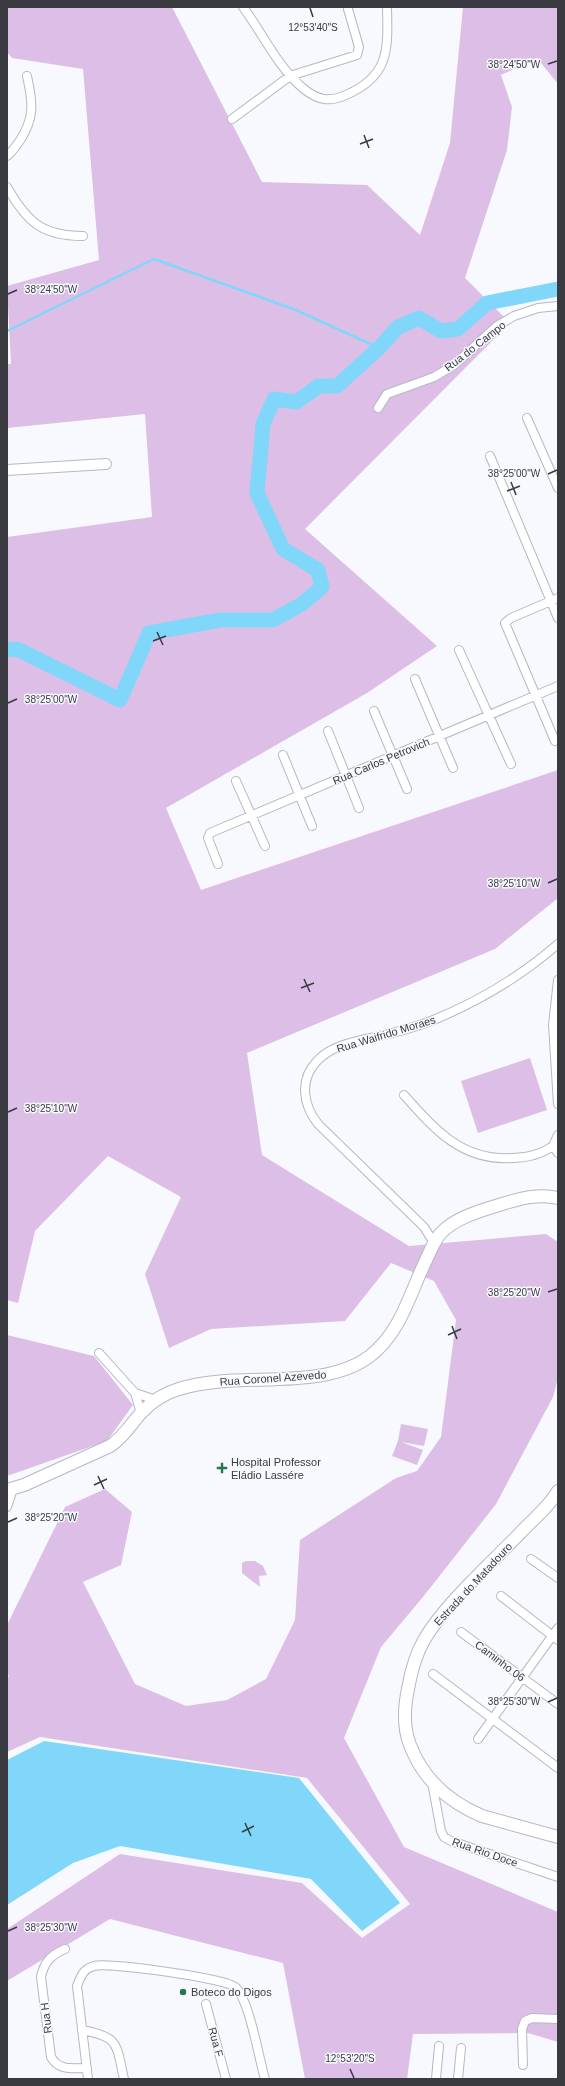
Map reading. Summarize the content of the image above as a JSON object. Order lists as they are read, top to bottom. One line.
{"streets":{"main road":["Rua Coronel Azevedo","Estrada do Matadouro"],"street":["Rua do Campo","Rua Carlos Petrovich","Rua Waifrido Moraes","Caminho 06","Rua Rio Doce","Rua H","Rua F"]},"crossings":[["Rua Waifrido Moraes","Rua Coronel Azevedo"],["Estrada do Matadouro","Rua Rio Doce"]],"places":{"health":["Hospital Professor Eládio Lassére"],"other":["Boteco do Digos"]},"coordinates":["12°53'40\"S","38°24'50\"W","38°25'00\"W","38°25'10\"W","38°25'20\"W","38°25'30\"W","12°53'20\"S"]}
